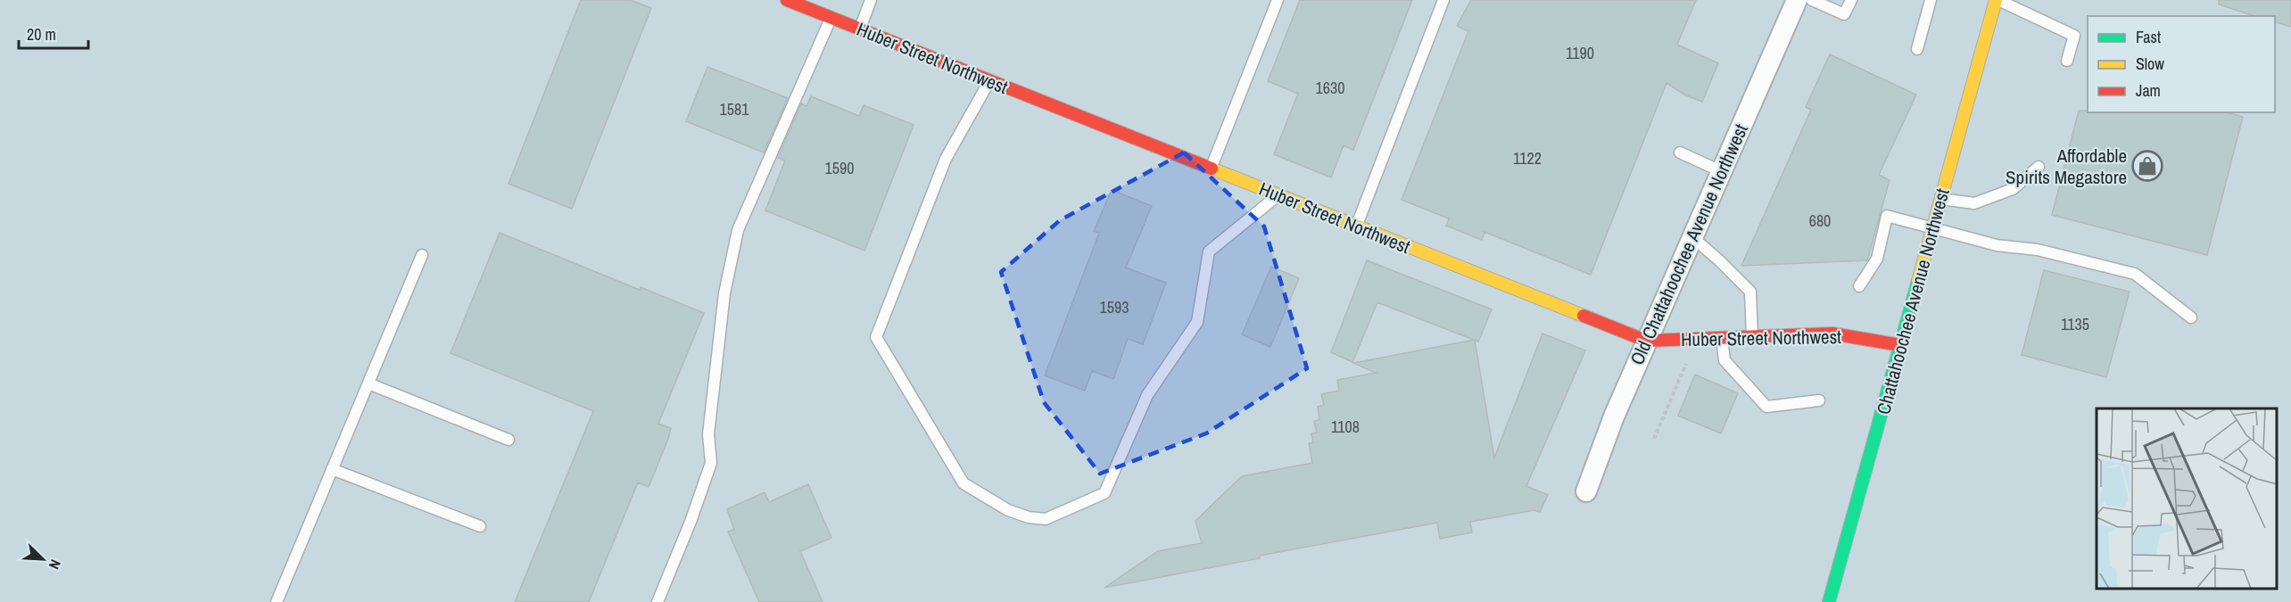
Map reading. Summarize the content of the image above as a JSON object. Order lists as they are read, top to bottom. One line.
{"streets":{"street":["Huber Street Northwest","Old Chattahoochee Avenue Northwest","Chattahoochee Avenue Northwest"]},"crossings":[["Huber Street Northwest","Old Chattahoochee Avenue Northwest"],["Huber Street Northwest","Chattahoochee Avenue Northwest"]],"places":{"shop":["Affordable Spirits Megastore"]},"house_numbers":["1190","1630","1581","1122","1590","680","1593","1135","1108"],"legend":["Fast","Slow","Jam"],"scale_bar":"20 m","north":"bottom right"}
